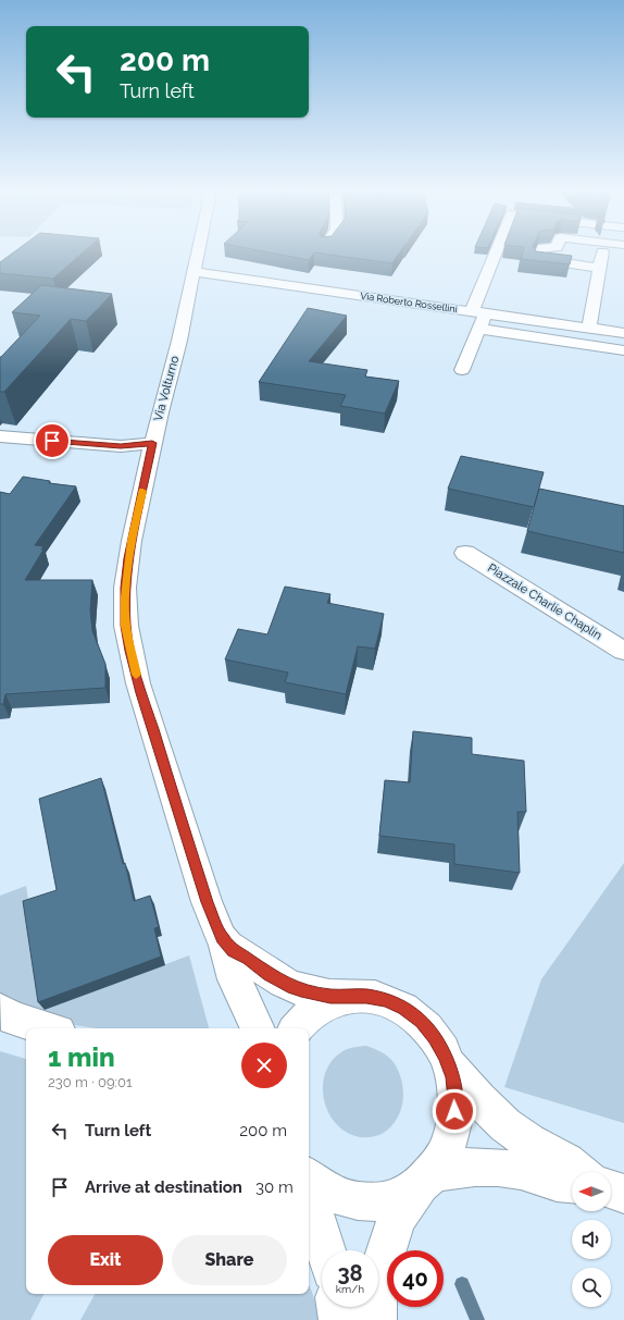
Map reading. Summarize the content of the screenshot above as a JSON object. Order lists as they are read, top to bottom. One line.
{"streets":{"street":["Via Roberto Rossellini","Via Volturno","Piazzale Charlie Chaplin"]},"crossings":[["Via Roberto Rossellini","Via Volturno"]],"north":"left","page":{"turn":["200 m","Turn left"],"heading":["1 min","230 m · 09:01"],"list":[{"name":"Turn left","value":"200 m"},{"name":"Arrive at destination","value":"30 m"}],"buttons":["Exit","Share"],"speed":"38 km/h","limit":"40"}}
